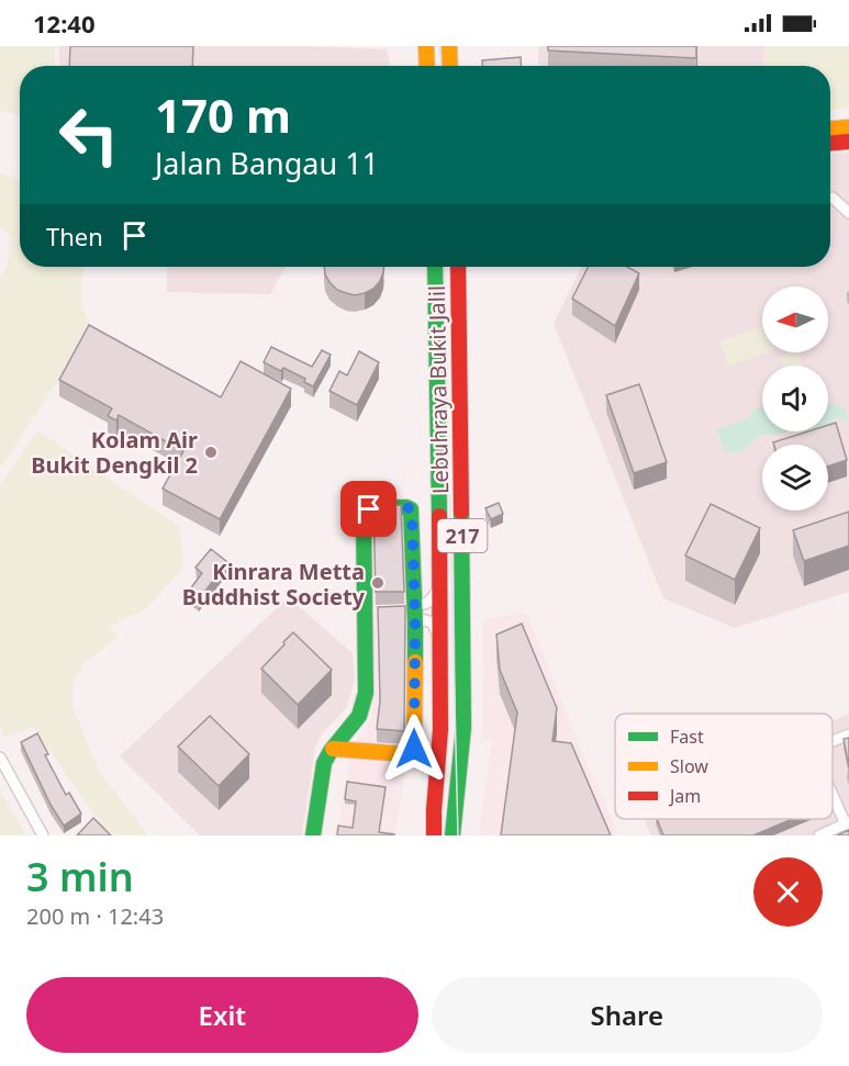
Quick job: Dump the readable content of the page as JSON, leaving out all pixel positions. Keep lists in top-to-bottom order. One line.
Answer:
{"streets":{"main road":["Lebuhraya Bukit Jalil","217"]},"places":["Kolam Air Bukit Dengkil 2","Kinrara Metta Buddhist Society"],"legend":["Fast","Slow","Jam"],"north":"left","page":{"status":"12:40","turn":["170 m","Jalan Bangau 11"],"then":"Then","heading":["3 min","200 m · 12:43"],"buttons":["Exit","Share"]}}
